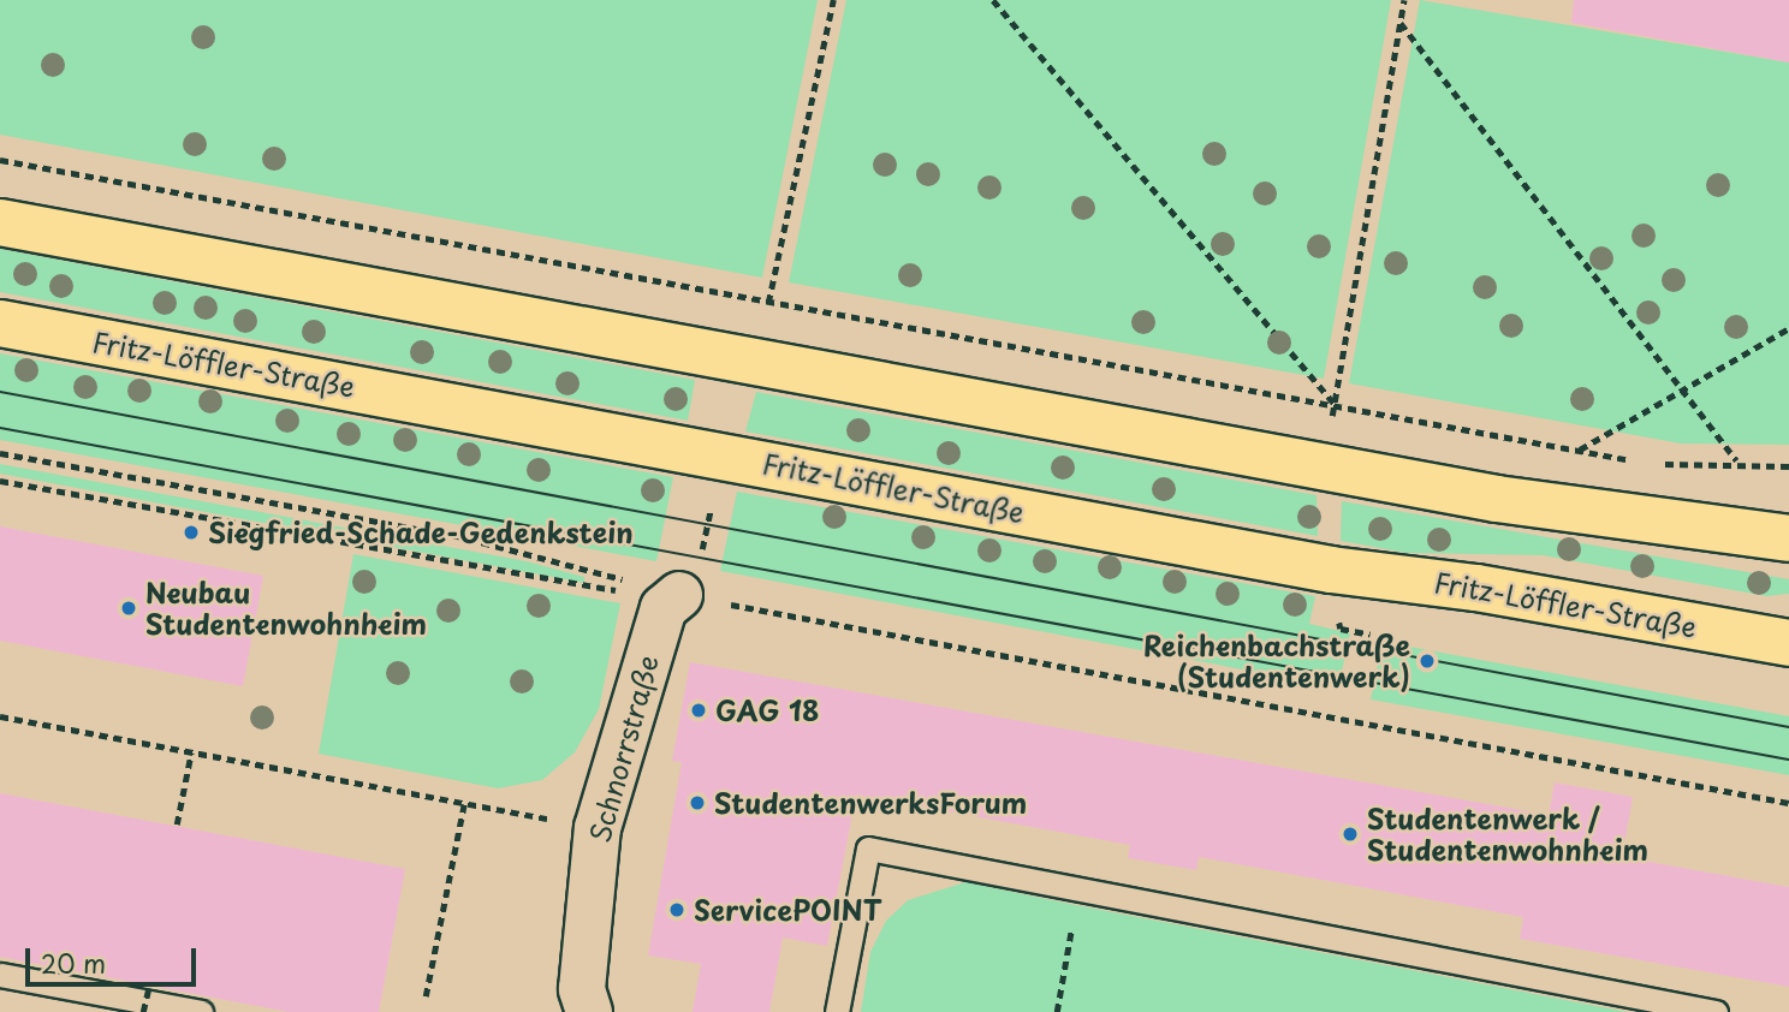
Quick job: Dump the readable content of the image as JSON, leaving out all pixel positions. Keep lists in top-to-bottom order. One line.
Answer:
{"streets":{"main road":["Fritz-Löffler-Straße"],"street":["Schnorrstraße"]},"places":["Siegfried-Schade-Gedenkstein","Neubau Studentenwohnheim","Reichenbachstraße (Studentenwerk)","GAG 18","StudentenwerksForum","Studentenwerk / Studentenwohnheim","ServicePOINT"],"scale_bar":"20 m"}
